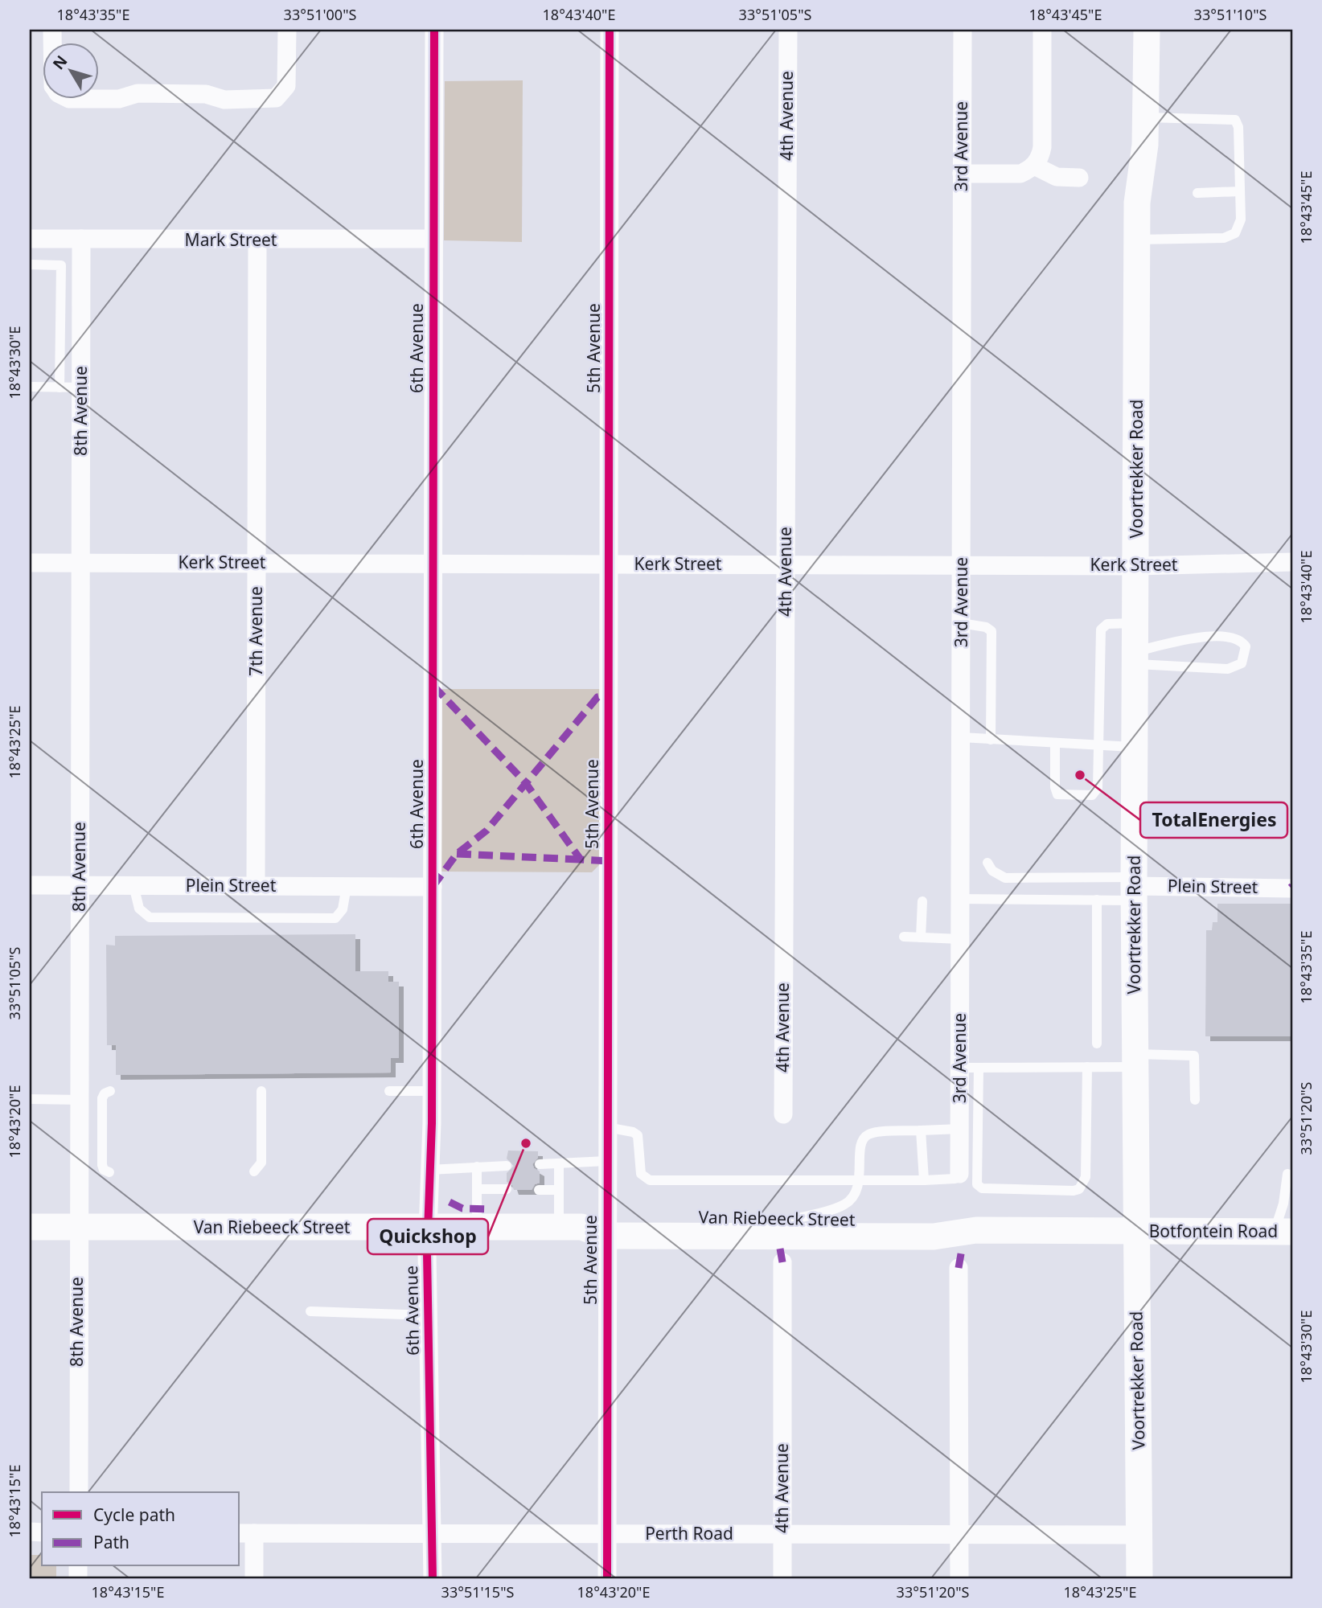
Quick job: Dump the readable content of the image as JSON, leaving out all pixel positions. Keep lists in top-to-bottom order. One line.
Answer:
{"streets":{"main road":["Voortrekker Road","Van Riebeeck Street","Botfontein Road"],"street":["4th Avenue","3rd Avenue","Mark Street","6th Avenue","5th Avenue","8th Avenue","Kerk Street","7th Avenue","Plein Street","Perth Road"]},"crossings":[["4th Avenue","Kerk Street"],["4th Avenue","Perth Road"],["3rd Avenue","Kerk Street"],["Mark Street","6th Avenue"],["Mark Street","8th Avenue"],["Mark Street","7th Avenue"],["6th Avenue","Kerk Street"],["6th Avenue","Plein Street"],["6th Avenue","Van Riebeeck Street"],["6th Avenue","Perth Road"],["5th Avenue","Kerk Street"],["5th Avenue","Van Riebeeck Street"],["5th Avenue","Perth Road"],["8th Avenue","Kerk Street"],["8th Avenue","Plein Street"],["8th Avenue","Van Riebeeck Street"],["Voortrekker Road","Kerk Street"],["Voortrekker Road","Plein Street"],["Voortrekker Road","Van Riebeeck Street"],["Voortrekker Road","Botfontein Road"],["Voortrekker Road","Perth Road"],["Kerk Street","7th Avenue"],["7th Avenue","Plein Street"],["Van Riebeeck Street","Botfontein Road"]],"places":["TotalEnergies","Quickshop"],"legend":["Cycle path","Path"],"north":"top left","coordinates":["18°43'35\"E","33°51'00\"S","18°43'40\"E","33°51'05\"S","18°43'45\"E","33°51'10\"S","18°43'30\"E","18°43'25\"E","33°51'20\"S","18°43'20\"E","18°43'15\"E","33°51'15\"S"]}
